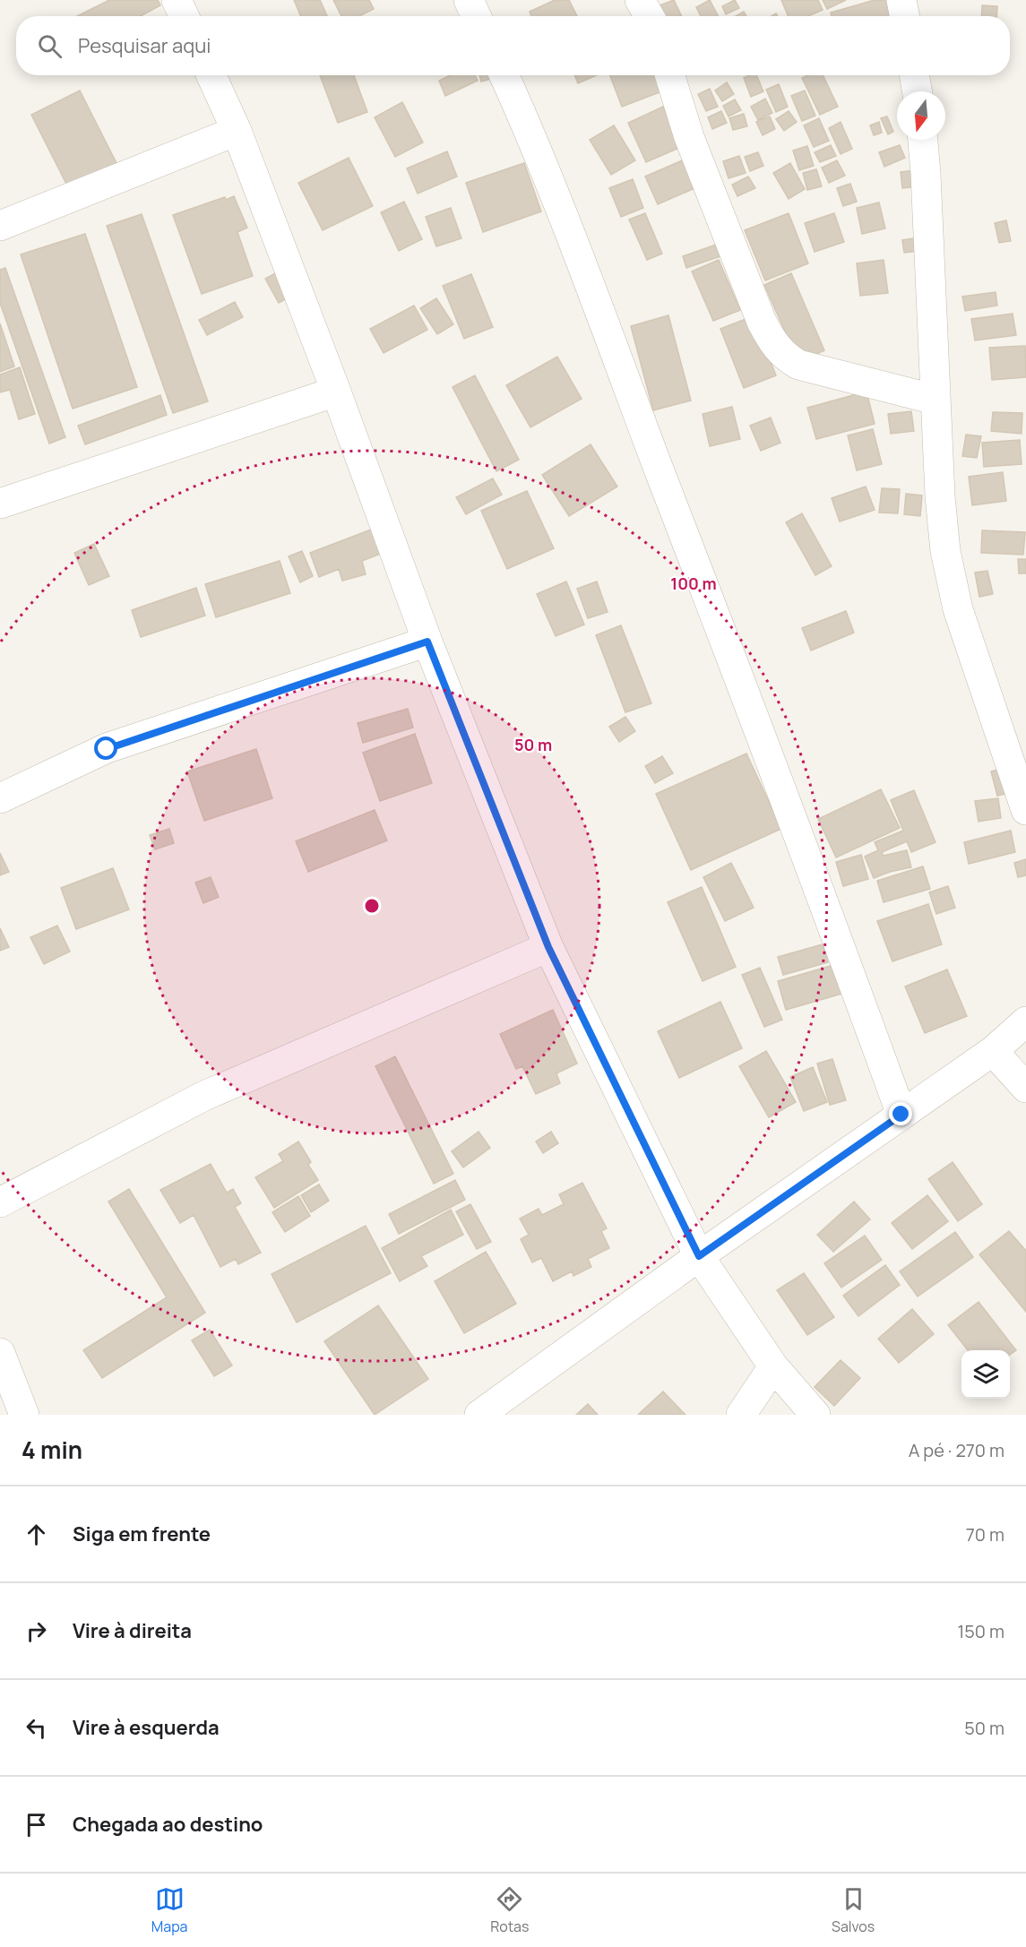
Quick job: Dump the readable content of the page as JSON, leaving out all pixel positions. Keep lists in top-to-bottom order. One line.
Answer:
{"north":"bottom","page":{"search":"Pesquisar aqui","heading":["4 min","A pé · 270 m"],"list":[["Siga em frente","70 m"],["Vire à direita","150 m"],["Vire à esquerda","50 m"],"Chegada ao destino"],"nav":["Mapa","Rotas","Salvos"]},"rings":["100 m","50 m"]}
